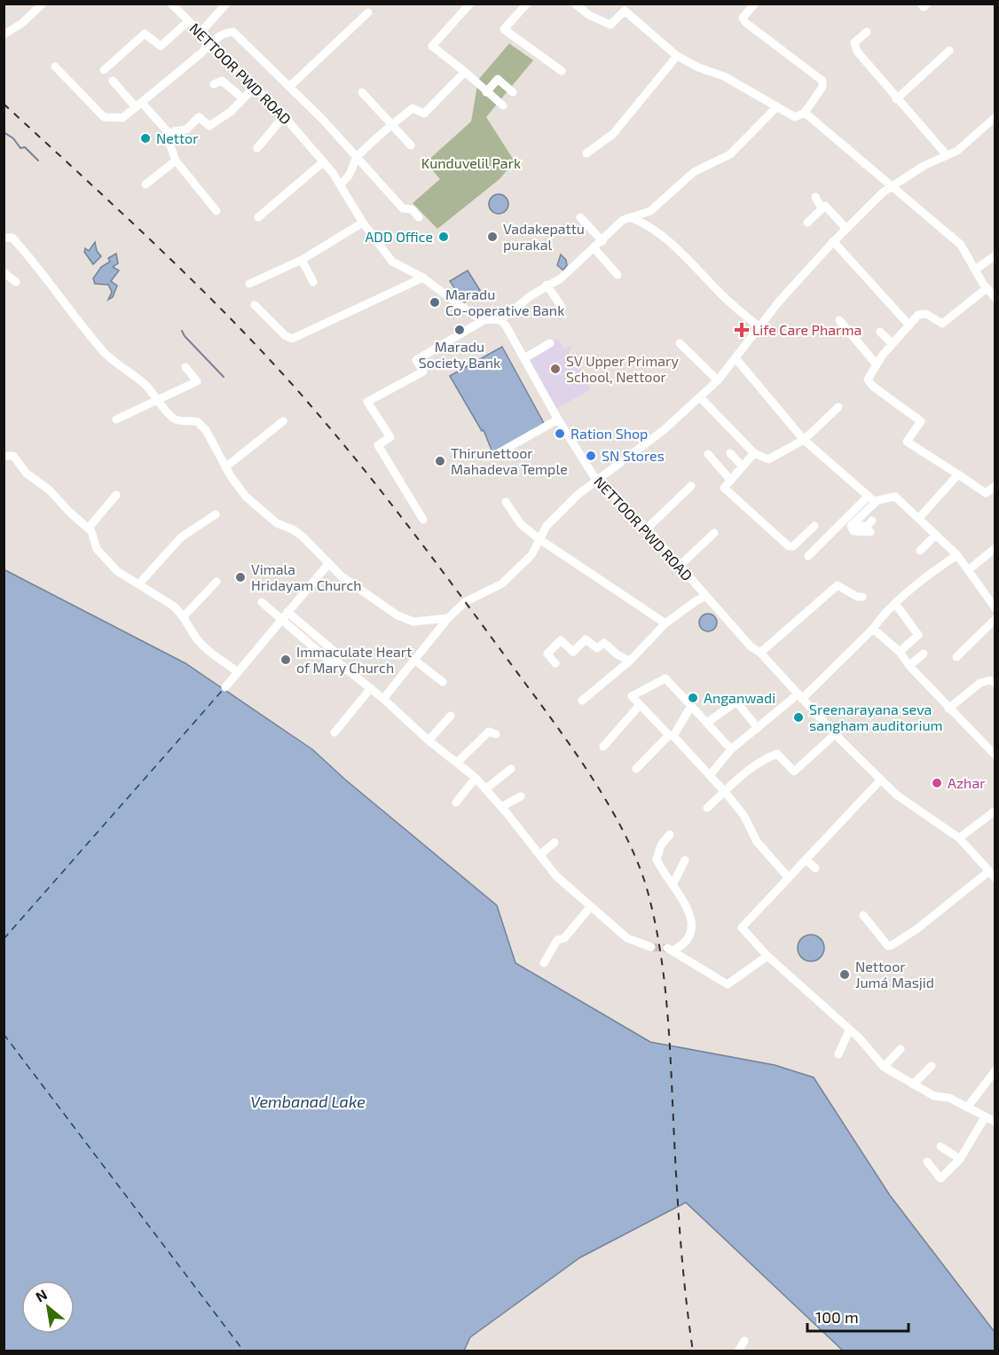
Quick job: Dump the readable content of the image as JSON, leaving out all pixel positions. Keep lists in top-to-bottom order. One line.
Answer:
{"streets":{"street":["NETTOOR PWD ROAD"]},"water":["Vembanad Lake"],"parks":["Kunduvelil Park"],"places":{"other":["Nettor","ADD Office","Vadakepattu purakal","Maradu Co-operative Bank","Maradu Society Bank","SV Upper Primary School, Nettoor","Ration Shop","SN Stores","Thirunettoor Mahadeva Temple","Vimala Hridayam Church","Immaculate Heart of Mary Church","Anganwadi","Sreenarayana seva sangham auditorium","Azhar","Nettoor Jumá Masjid"],"health":["Life Care Pharma"]},"scale_bar":"100 m","north":"top left"}
